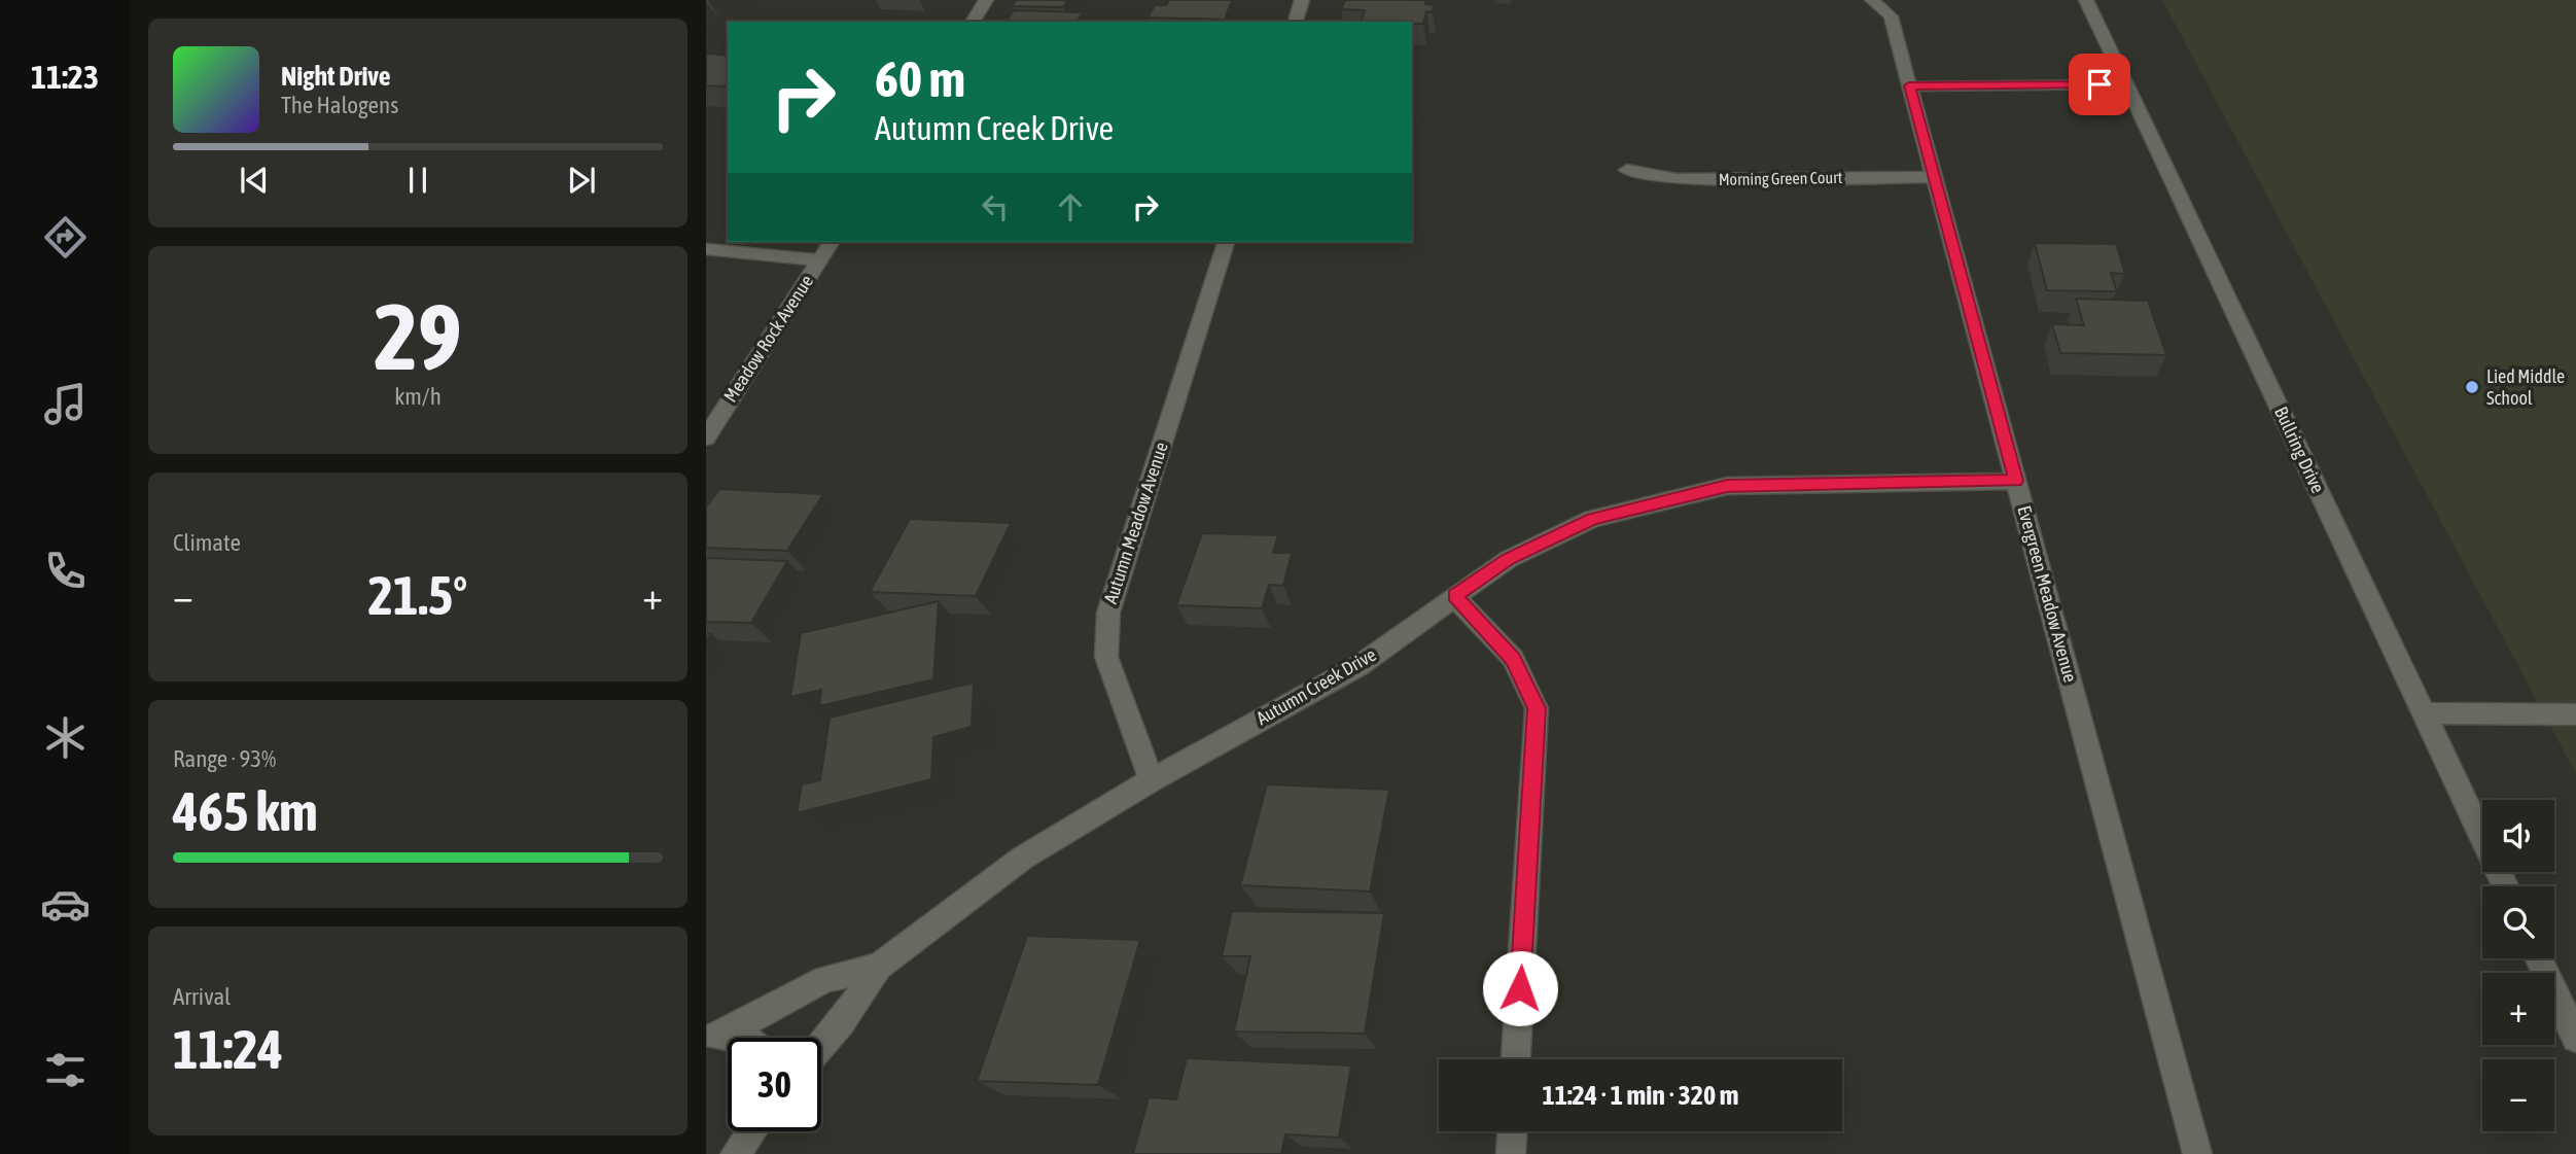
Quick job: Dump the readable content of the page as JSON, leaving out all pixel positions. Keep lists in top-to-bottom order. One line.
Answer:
{"streets":{"street":["Morning Green Court","Meadow Rock Avenue","Bullring Drive","Autumn Meadow Avenue","Evergreen Meadow Avenue","Autumn Creek Drive"]},"crossings":[["Morning Green Court","Evergreen Meadow Avenue"],["Autumn Meadow Avenue","Autumn Creek Drive"],["Evergreen Meadow Avenue","Autumn Creek Drive"]],"places":["Lied Middle School"],"page":{"tabs":"11:23","turn":["60 m","Autumn Creek Drive"],"song":["Night Drive","The Halogens"],"tile":[["29","km/h"],"Climate",["Range · 93%","465 km"],["Arrival","11:24"]],"heat":["−","21.5°","+"],"map_buttons":["+","−"],"limit":"30","trip":"11:24 · 1 min · 320 m"}}
